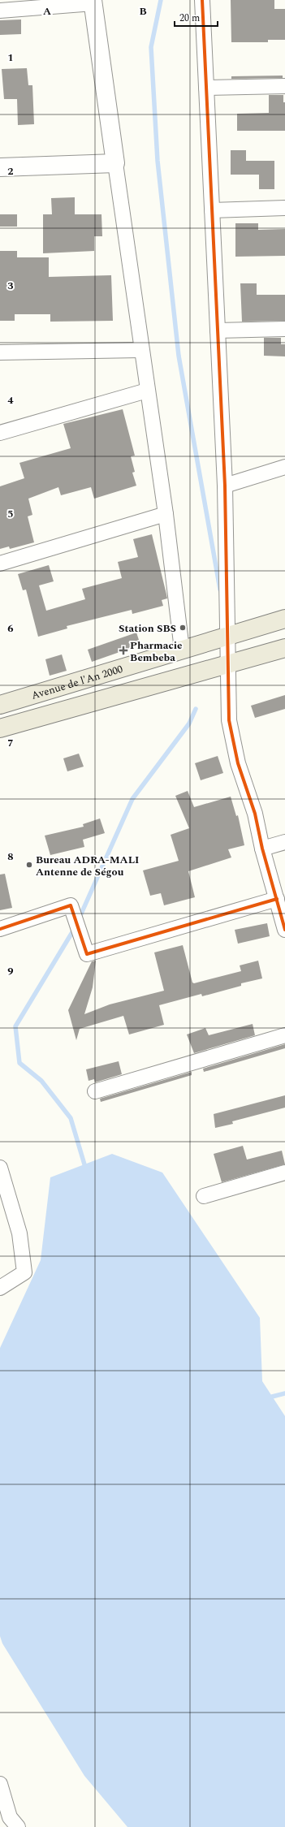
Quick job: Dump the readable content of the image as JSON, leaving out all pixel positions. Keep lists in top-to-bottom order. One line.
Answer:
{"streets":{"main road":["Avenue de l'An 2000"]},"places":{"other":["Station SBS","Bureau ADRA-MALI Antenne de Ségou"],"health":["Pharmacie Bembeba"]},"scale_bar":"20 m","grid":{"columns":["A","B"],"rows":["1","2","3","4","5","6","7","8","9"]}}
